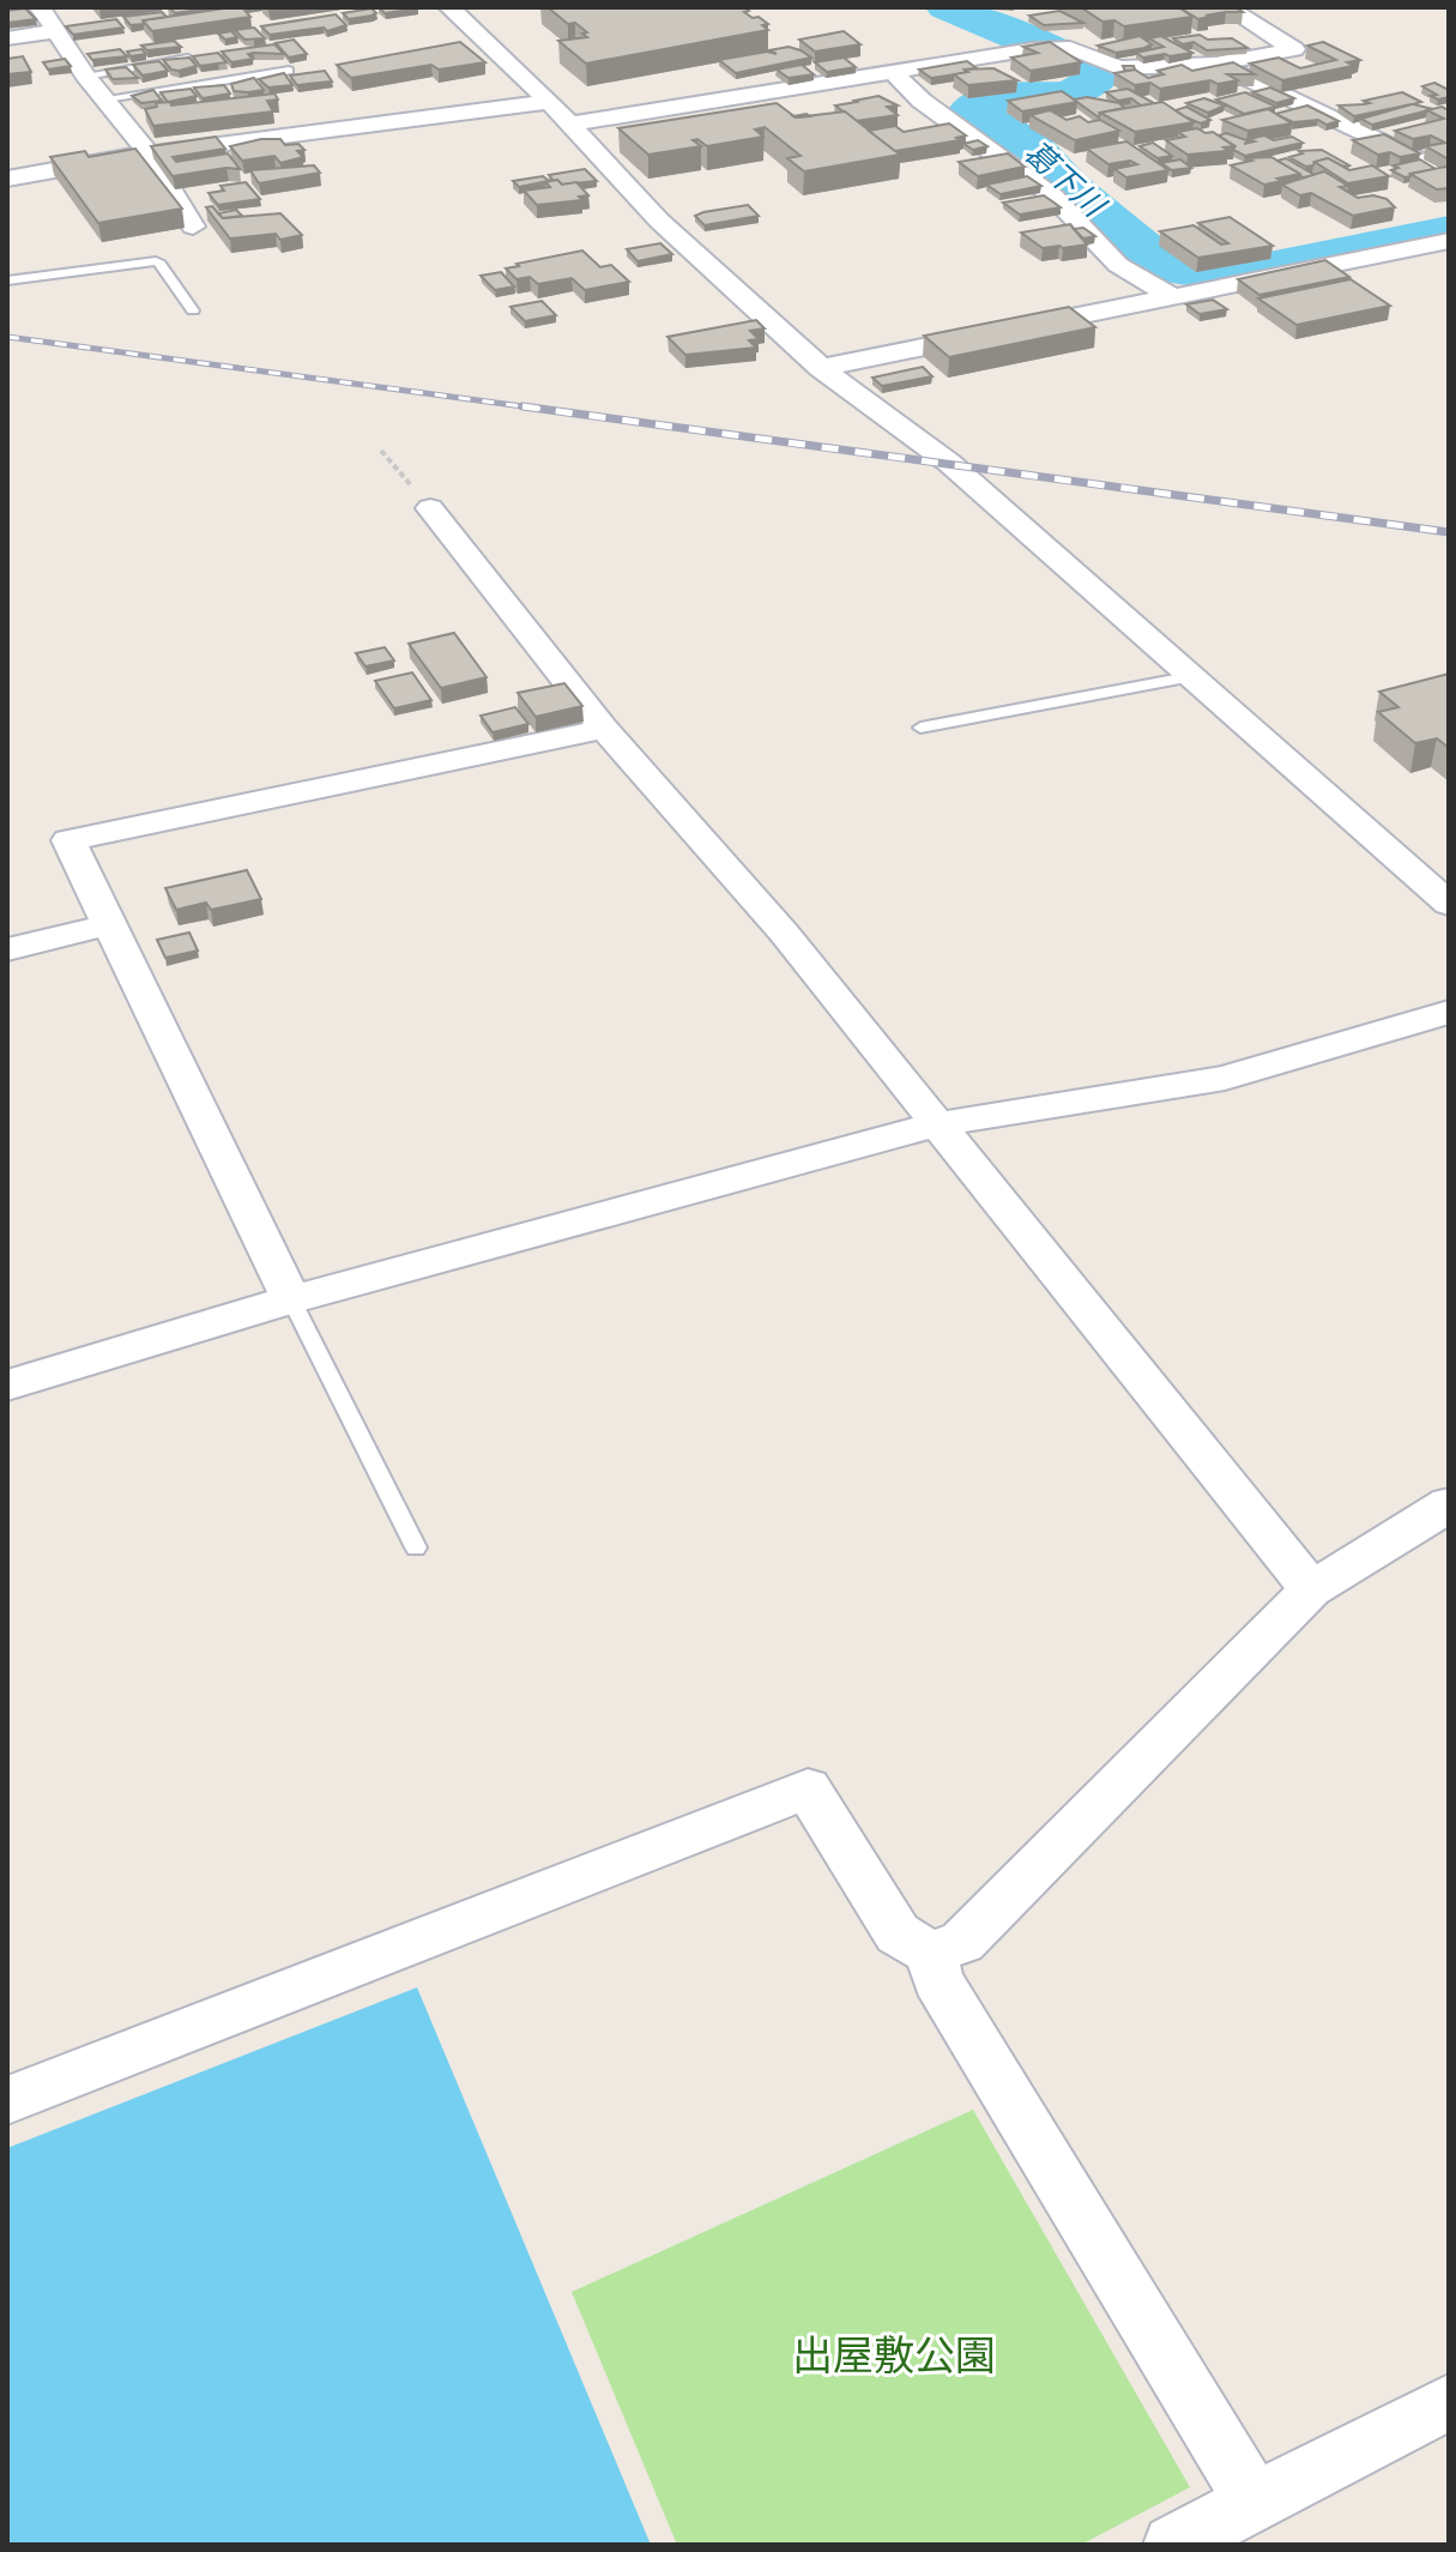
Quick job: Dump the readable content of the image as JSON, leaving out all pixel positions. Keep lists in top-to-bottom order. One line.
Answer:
{"water":["葛下川"],"parks":["出屋敷公園"]}
